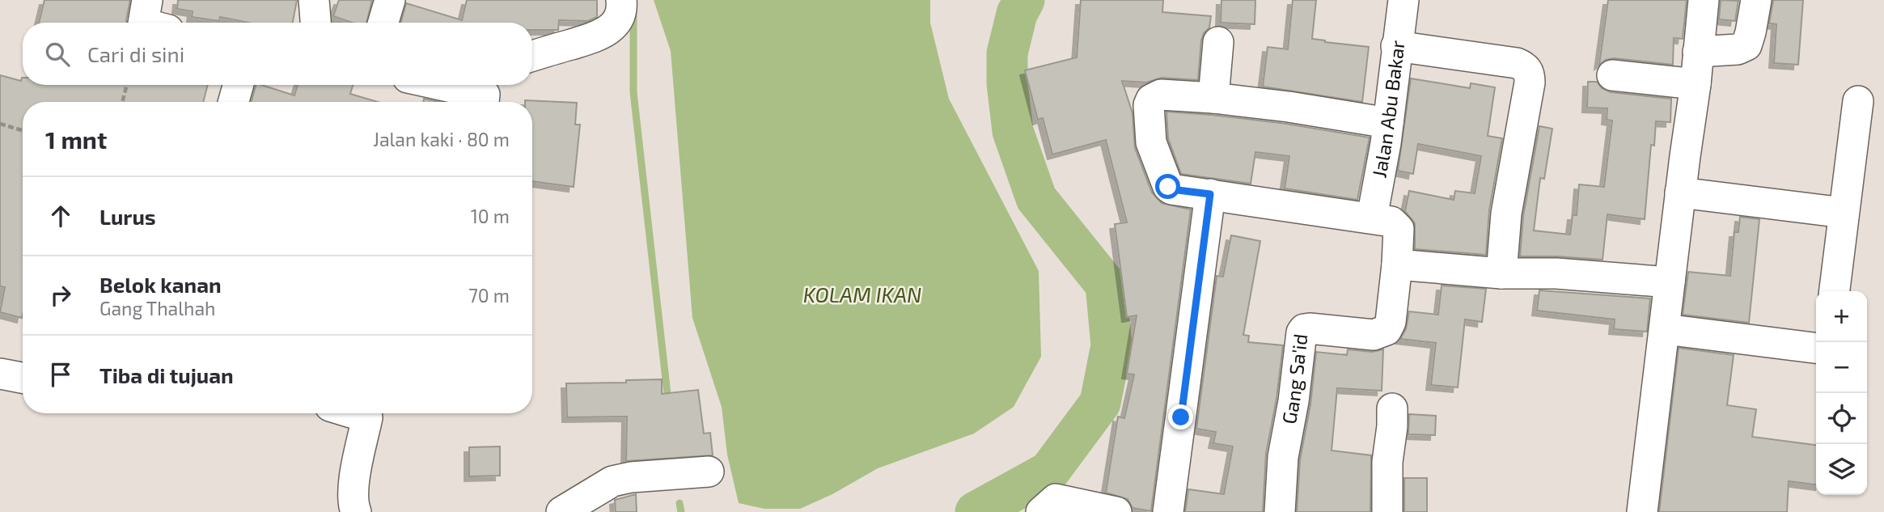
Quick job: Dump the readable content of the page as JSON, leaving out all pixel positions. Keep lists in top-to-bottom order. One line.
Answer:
{"streets":{"street":["Jalan Abu Bakar","Gang Sa'id"]},"water":["KOLAM IKAN"],"page":{"search":"Cari di sini","heading":["1 mnt","Jalan kaki · 80 m"],"list":[["Lurus","10 m"],["Belok kanan","Gang Thalhah","70 m"],"Tiba di tujuan"],"map_buttons":["+","−"]}}
